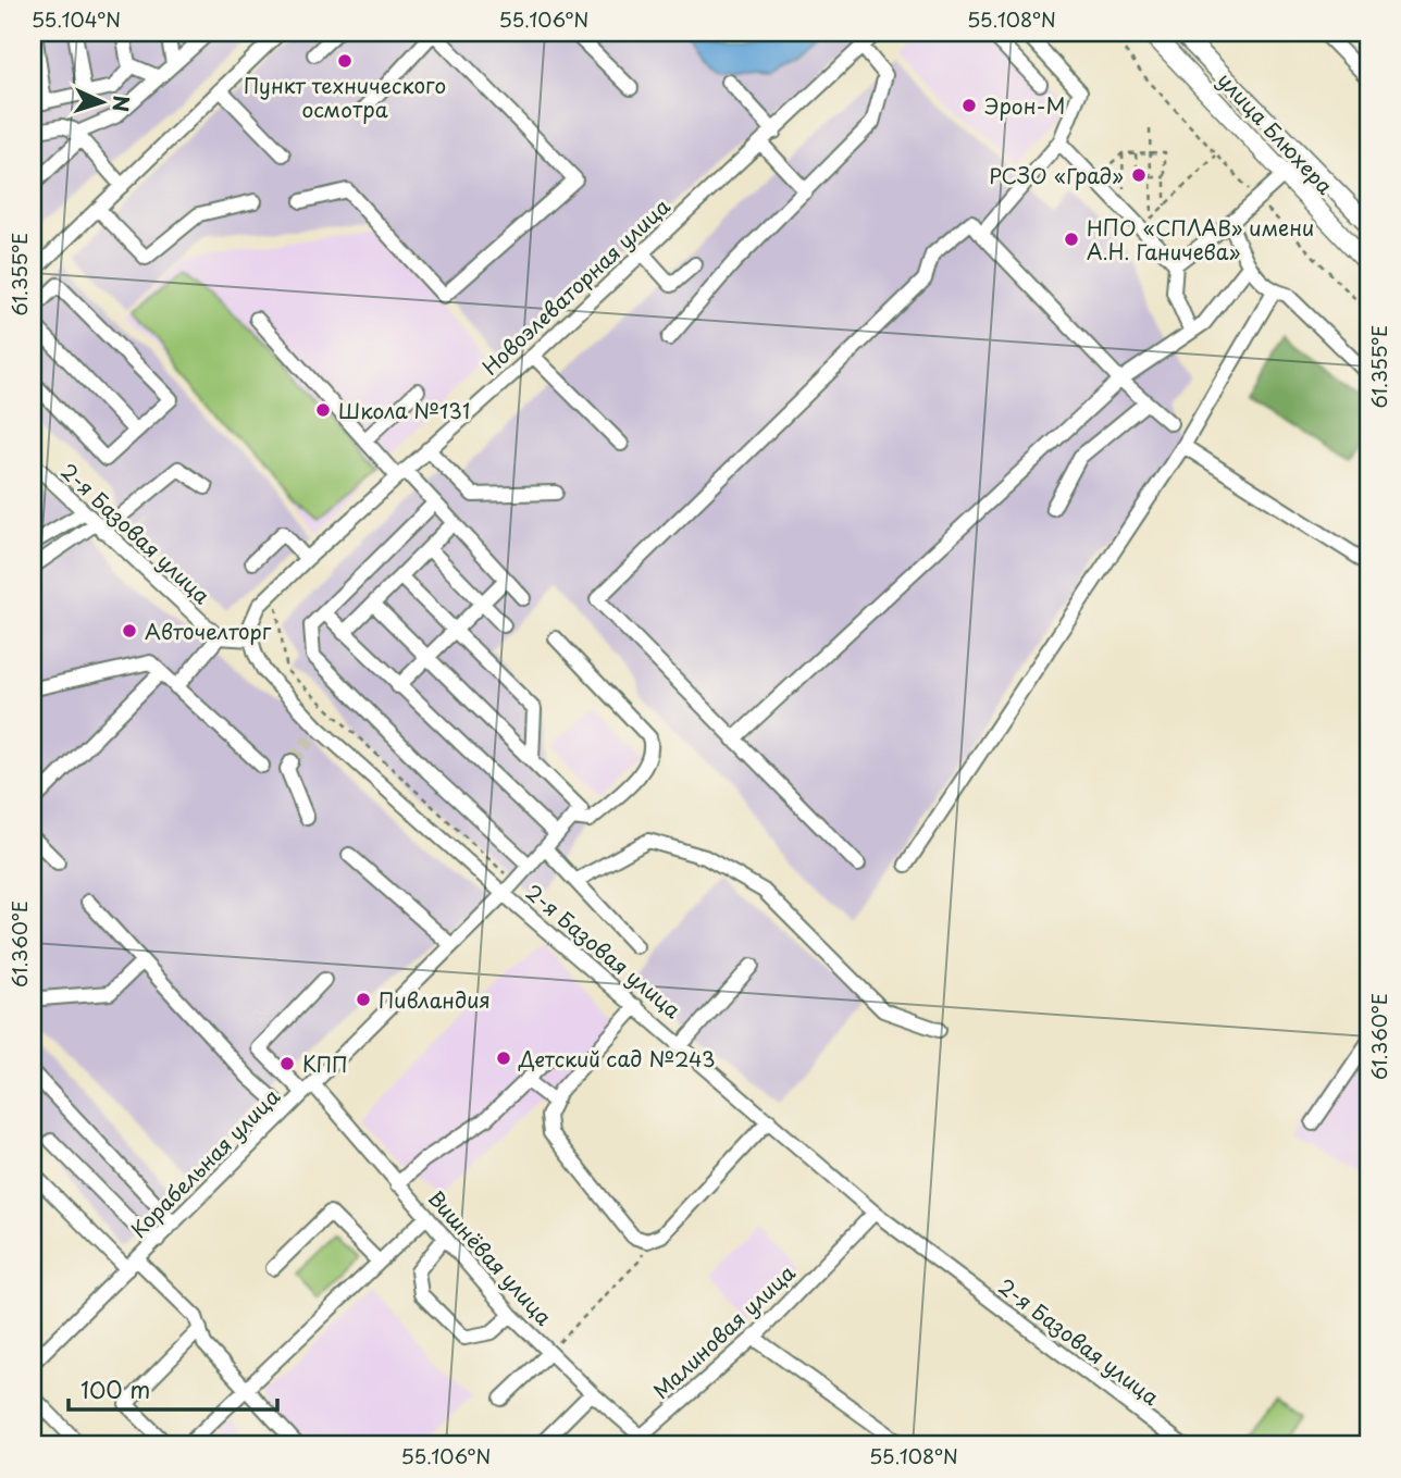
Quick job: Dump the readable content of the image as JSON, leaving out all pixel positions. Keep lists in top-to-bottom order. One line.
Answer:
{"streets":{"main road":["улица Блюхера"],"street":["Новоэлеваторная улица","2-я Базовая улица","Корабельная улица","Вишнёвая улица","Малиновая улица"]},"crossings":[["Новоэлеваторная улица","2-я Базовая улица"],["2-я Базовая улица","Корабельная улица"],["2-я Базовая улица","Малиновая улица"],["Корабельная улица","Вишнёвая улица"],["Вишнёвая улица","Малиновая улица"]],"places":["Пункт технического осмотра","Эрон-М","РСЗО «Град»","НПО «СПЛАВ» имени А.Н. Ганичева»","Школа №131","Авточелторг","Пивландия","Детский сад №243","КПП"],"scale_bar":"100 m","north":"right","coordinates":["55.104°N","55.106°N","55.108°N","61.355°E","61.360°E"]}
